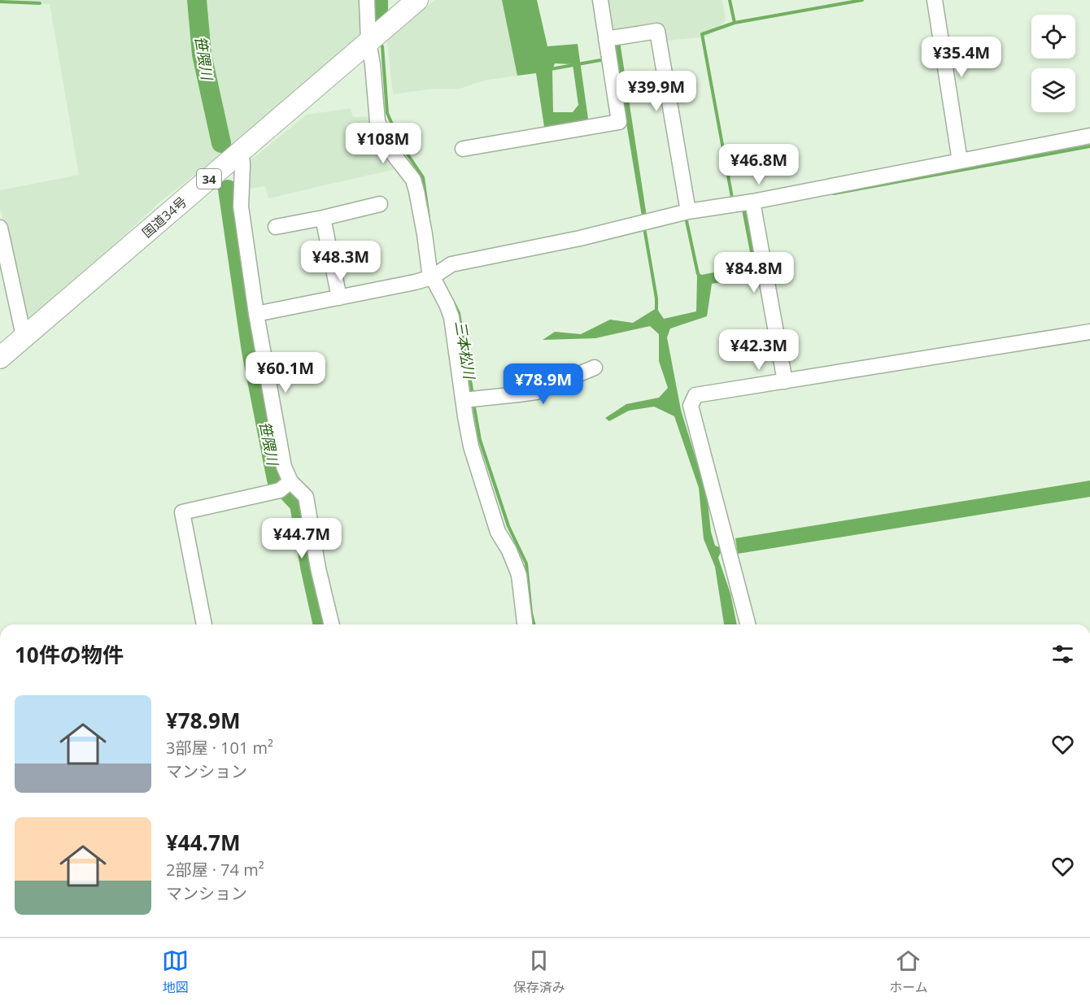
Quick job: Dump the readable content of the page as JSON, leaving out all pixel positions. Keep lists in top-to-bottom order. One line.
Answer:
{"streets":{"highway":["34","国道34号"]},"water":["笹隈川","三本松川"],"page":{"price":["¥35.4M","¥39.9M","¥108M","¥46.8M","¥48.3M","¥84.8M","¥42.3M","¥60.1M","¥78.9M","¥44.7M"],"heading":"10件の物件","list":[{"name":"¥78.9M","note":"3部屋 · 101 m² · マンション"},{"name":"¥44.7M","note":"2部屋 · 74 m² · マンション"}],"tabs":["地図","保存済み","ホーム"]}}
